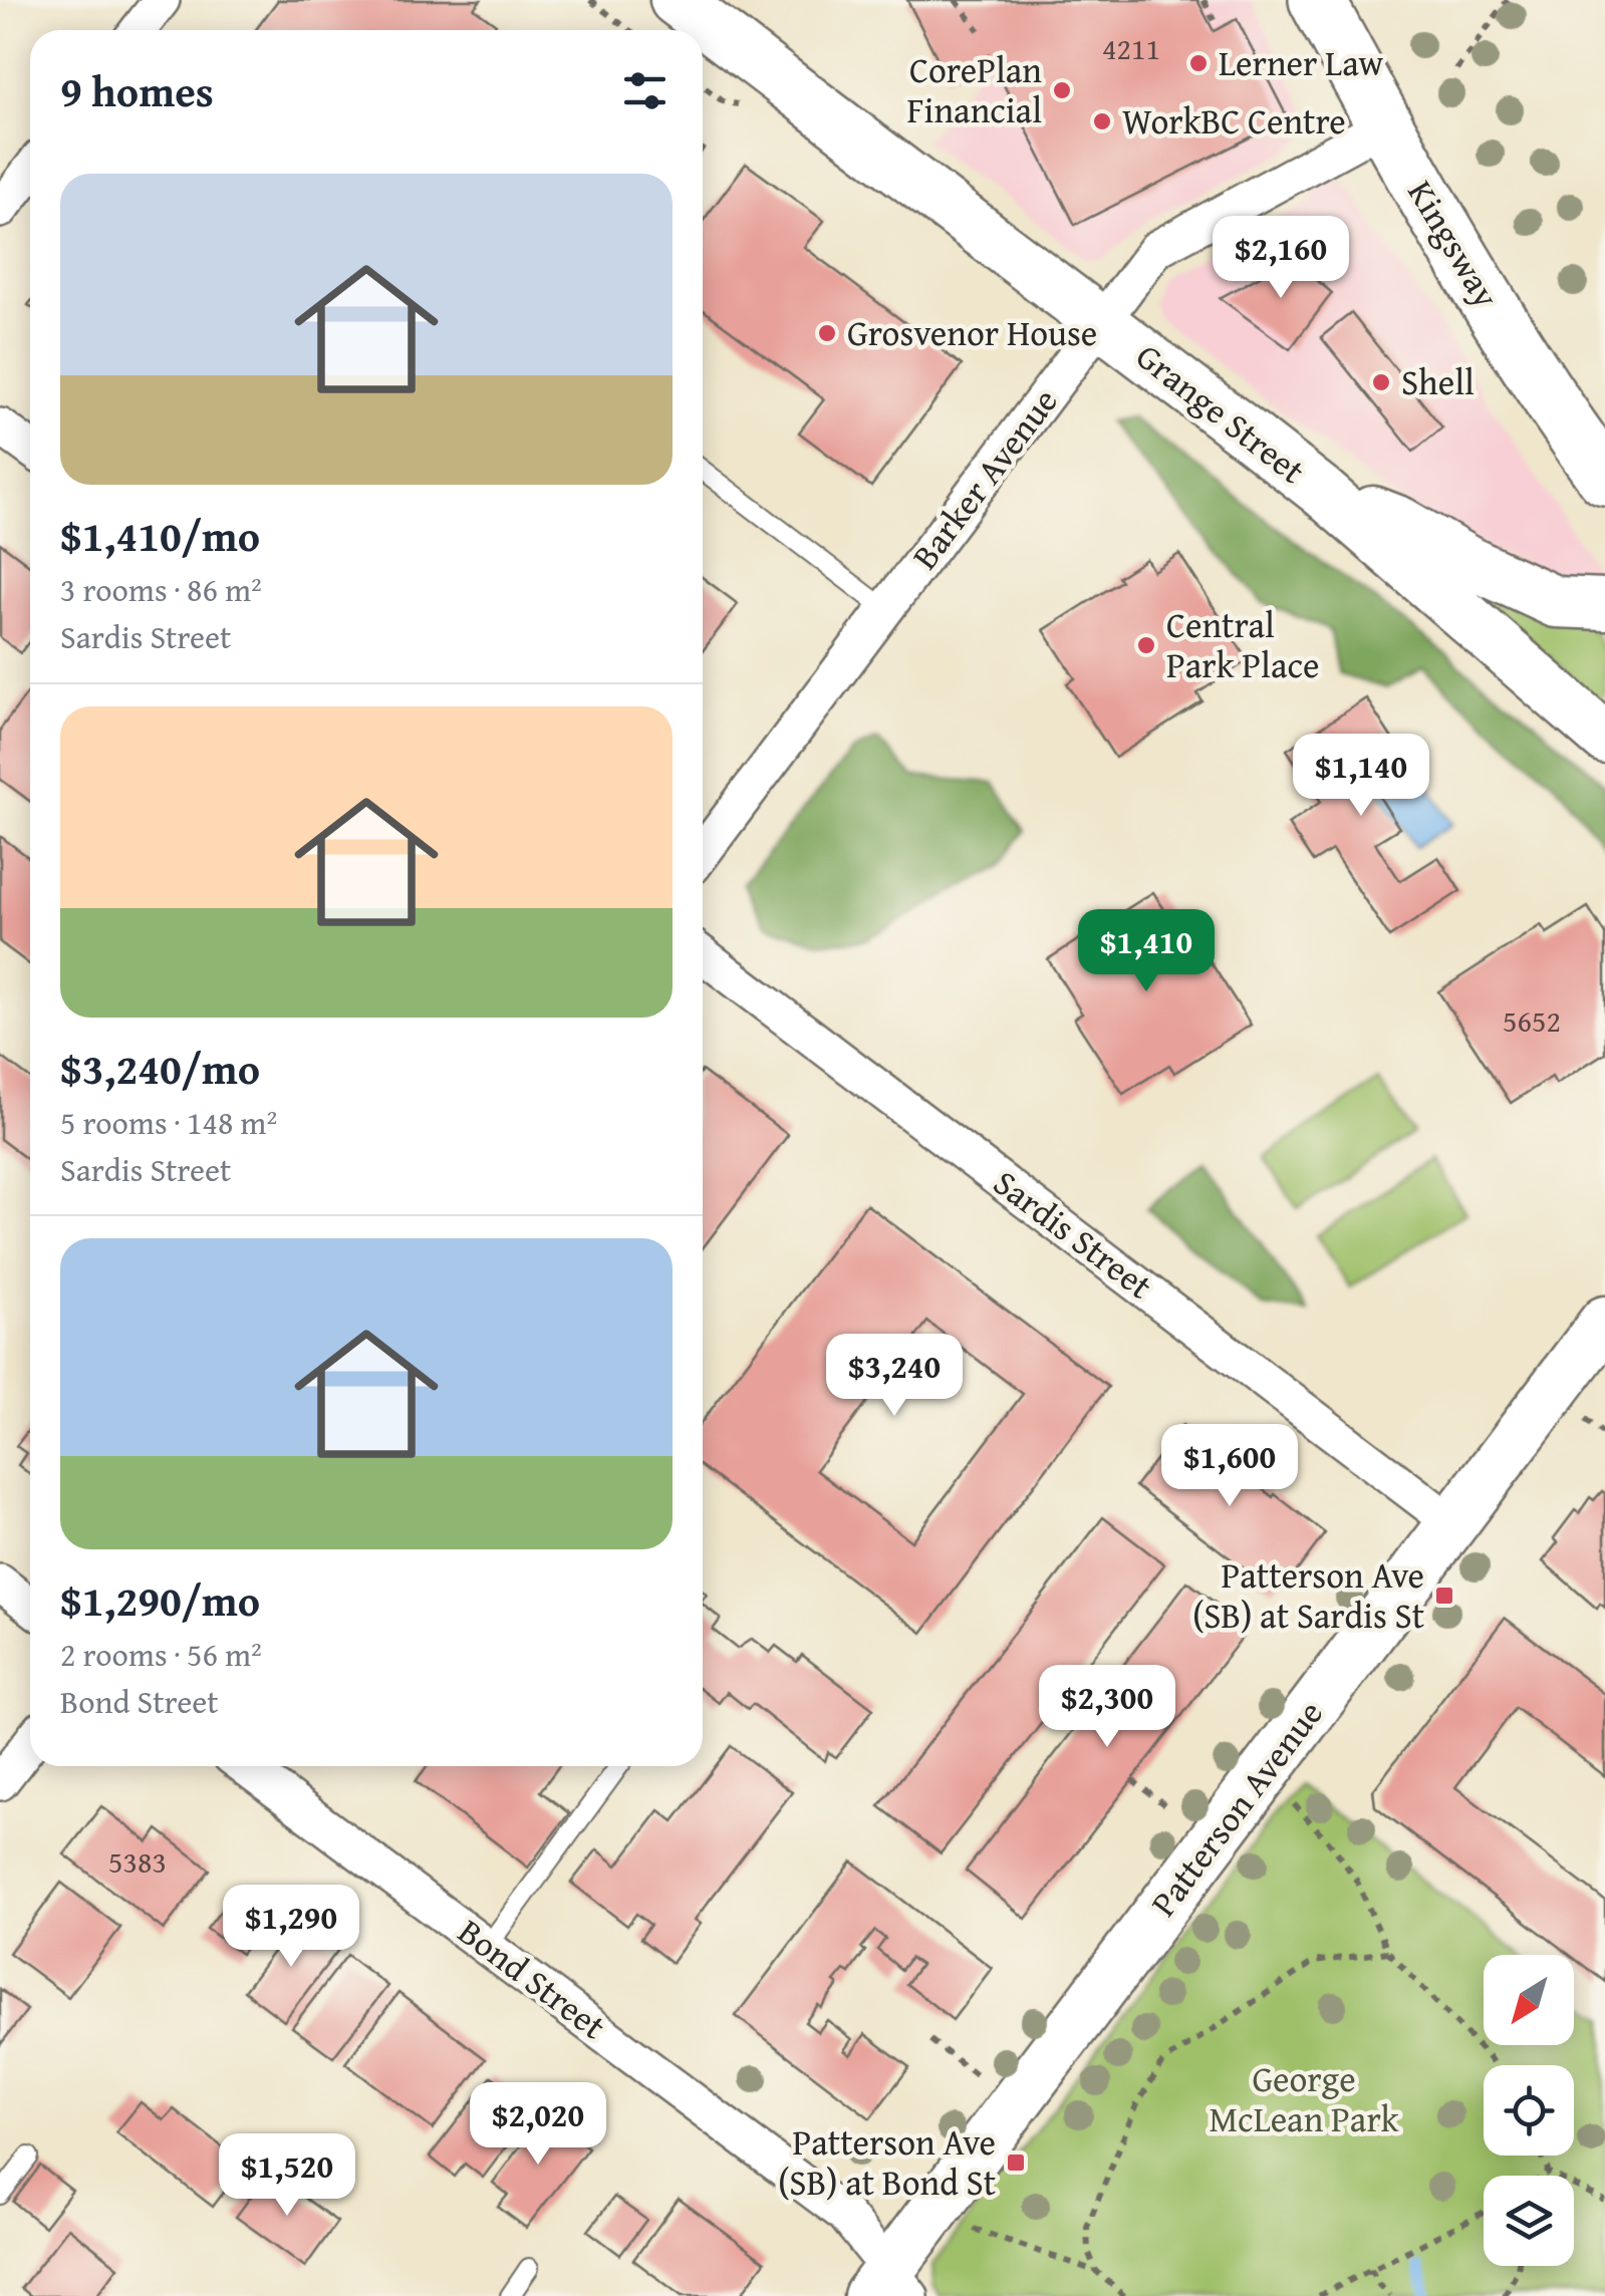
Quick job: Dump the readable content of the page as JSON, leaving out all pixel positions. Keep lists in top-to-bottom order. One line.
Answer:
{"streets":{"main road":["Kingsway"],"street":["Grange Street","Barker Avenue","Sardis Street","Patterson Avenue","Bond Street"]},"crossings":[["Kingsway","Barker Avenue"],["Grange Street","Barker Avenue"],["Sardis Street","Patterson Avenue"],["Patterson Avenue","Bond Street"]],"parks":["George McLean Park"],"places":{"other":["Lerner Law","CorePlan Financial","WorkBC Centre","Grosvenor House","Shell","Central Park Place"],"transit":["Patterson Ave (SB) at Sardis St","Patterson Ave (SB) at Bond St"]},"house_numbers":["4211","5652","5383"],"north":"bottom left","page":{"heading":"9 homes","list":[{"name":"$1,410/mo","note":"3 rooms · 86 m² · Sardis Street"},{"name":"$3,240/mo","note":"5 rooms · 148 m² · Sardis Street"},{"name":"$1,290/mo","note":"2 rooms · 56 m² · Bond Street"}],"price":["$2,160","$1,140","$1,410","$3,240","$1,600","$2,300","$1,290","$2,020","$1,520"]}}
